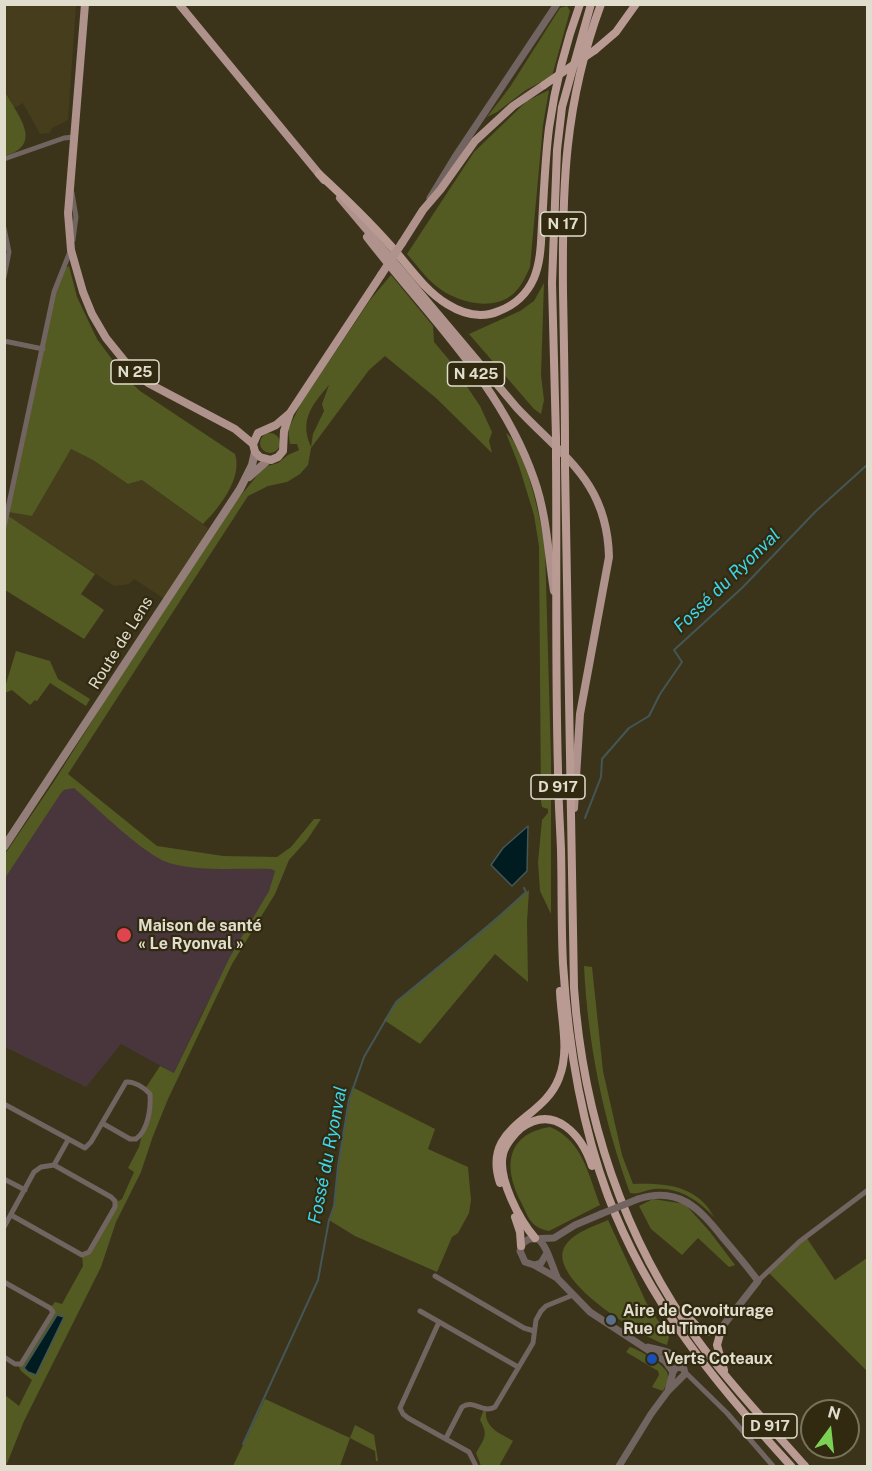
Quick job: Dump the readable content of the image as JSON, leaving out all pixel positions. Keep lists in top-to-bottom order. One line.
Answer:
{"streets":{"highway":["N 17","D 917"],"main road":["N 25","N 425","Route de Lens"]},"crossings":[["N 17","D 917"],["N 25","Route de Lens"],["N 425","D 917"]],"water":["Fossé du Ryonval"],"places":["Maison de santé « Le Ryonval »","Aire de Covoiturage Rue du Timon","Verts Coteaux"],"north":"top"}
